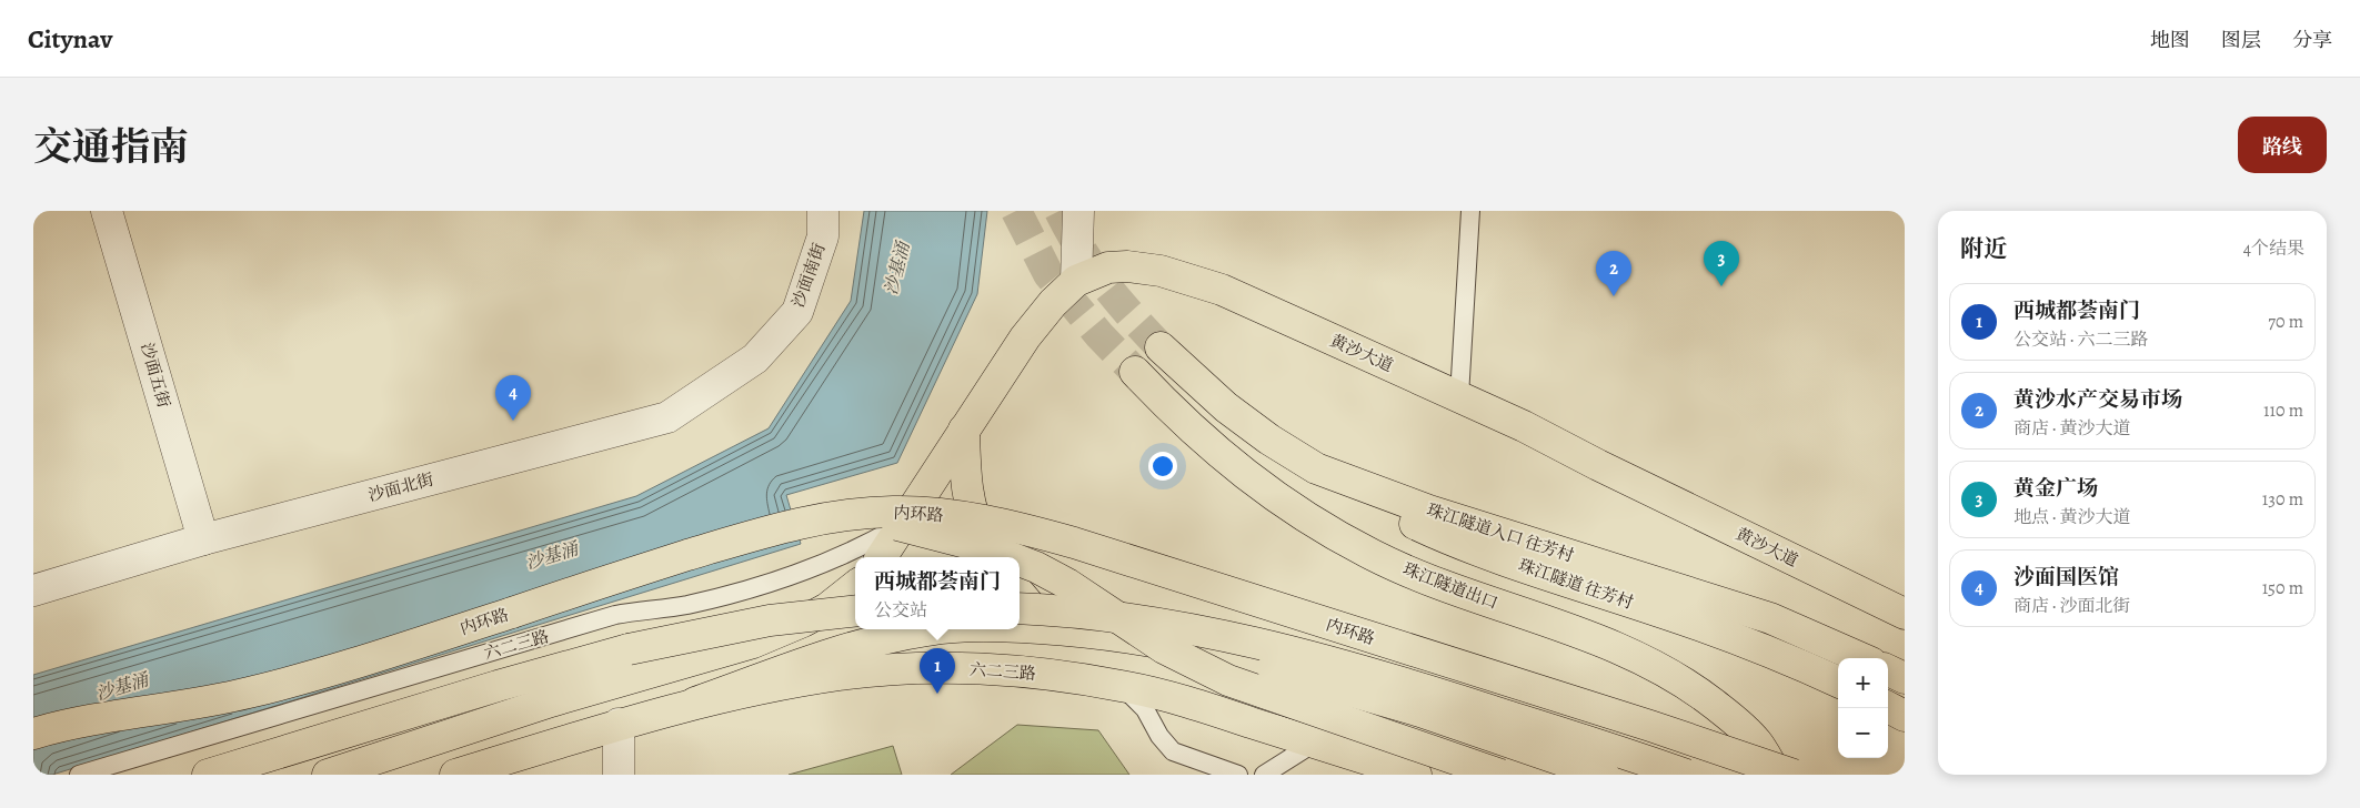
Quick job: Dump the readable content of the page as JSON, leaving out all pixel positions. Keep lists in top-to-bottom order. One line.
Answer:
{"streets":{"main road":["黄沙大道","内环路","珠江隧道入口 往芳村","珠江隧道 往芳村","珠江隧道出口","六二三路"],"street":["沙面南街","沙面五街","沙面北街"]},"crossings":[["沙面南街","沙面北街"],["黄沙大道","六二三路"],["沙面五街","沙面北街"],["珠江隧道入口 往芳村","珠江隧道 往芳村"]],"water":["沙基涌"],"page":{"header":"Citynav","nav":["地图","图层","分享"],"title":"交通指南","buttons":"路线","heading":["附近","4个结果"],"pins":["3","2","4","1"],"list":[{"mark":"1","name":"西城都荟南门","note":"公交站 · 六二三路","value":"70 m"},{"mark":"2","name":"黄沙水产交易市场","note":"商店 · 黄沙大道","value":"110 m"},{"mark":"3","name":"黄金广场","note":"地点 · 黄沙大道","value":"130 m"},{"mark":"4","name":"沙面国医馆","note":"商店 · 沙面北街","value":"150 m"}],"popup":["西城都荟南门","公交站"],"map_buttons":["+","−"]}}
